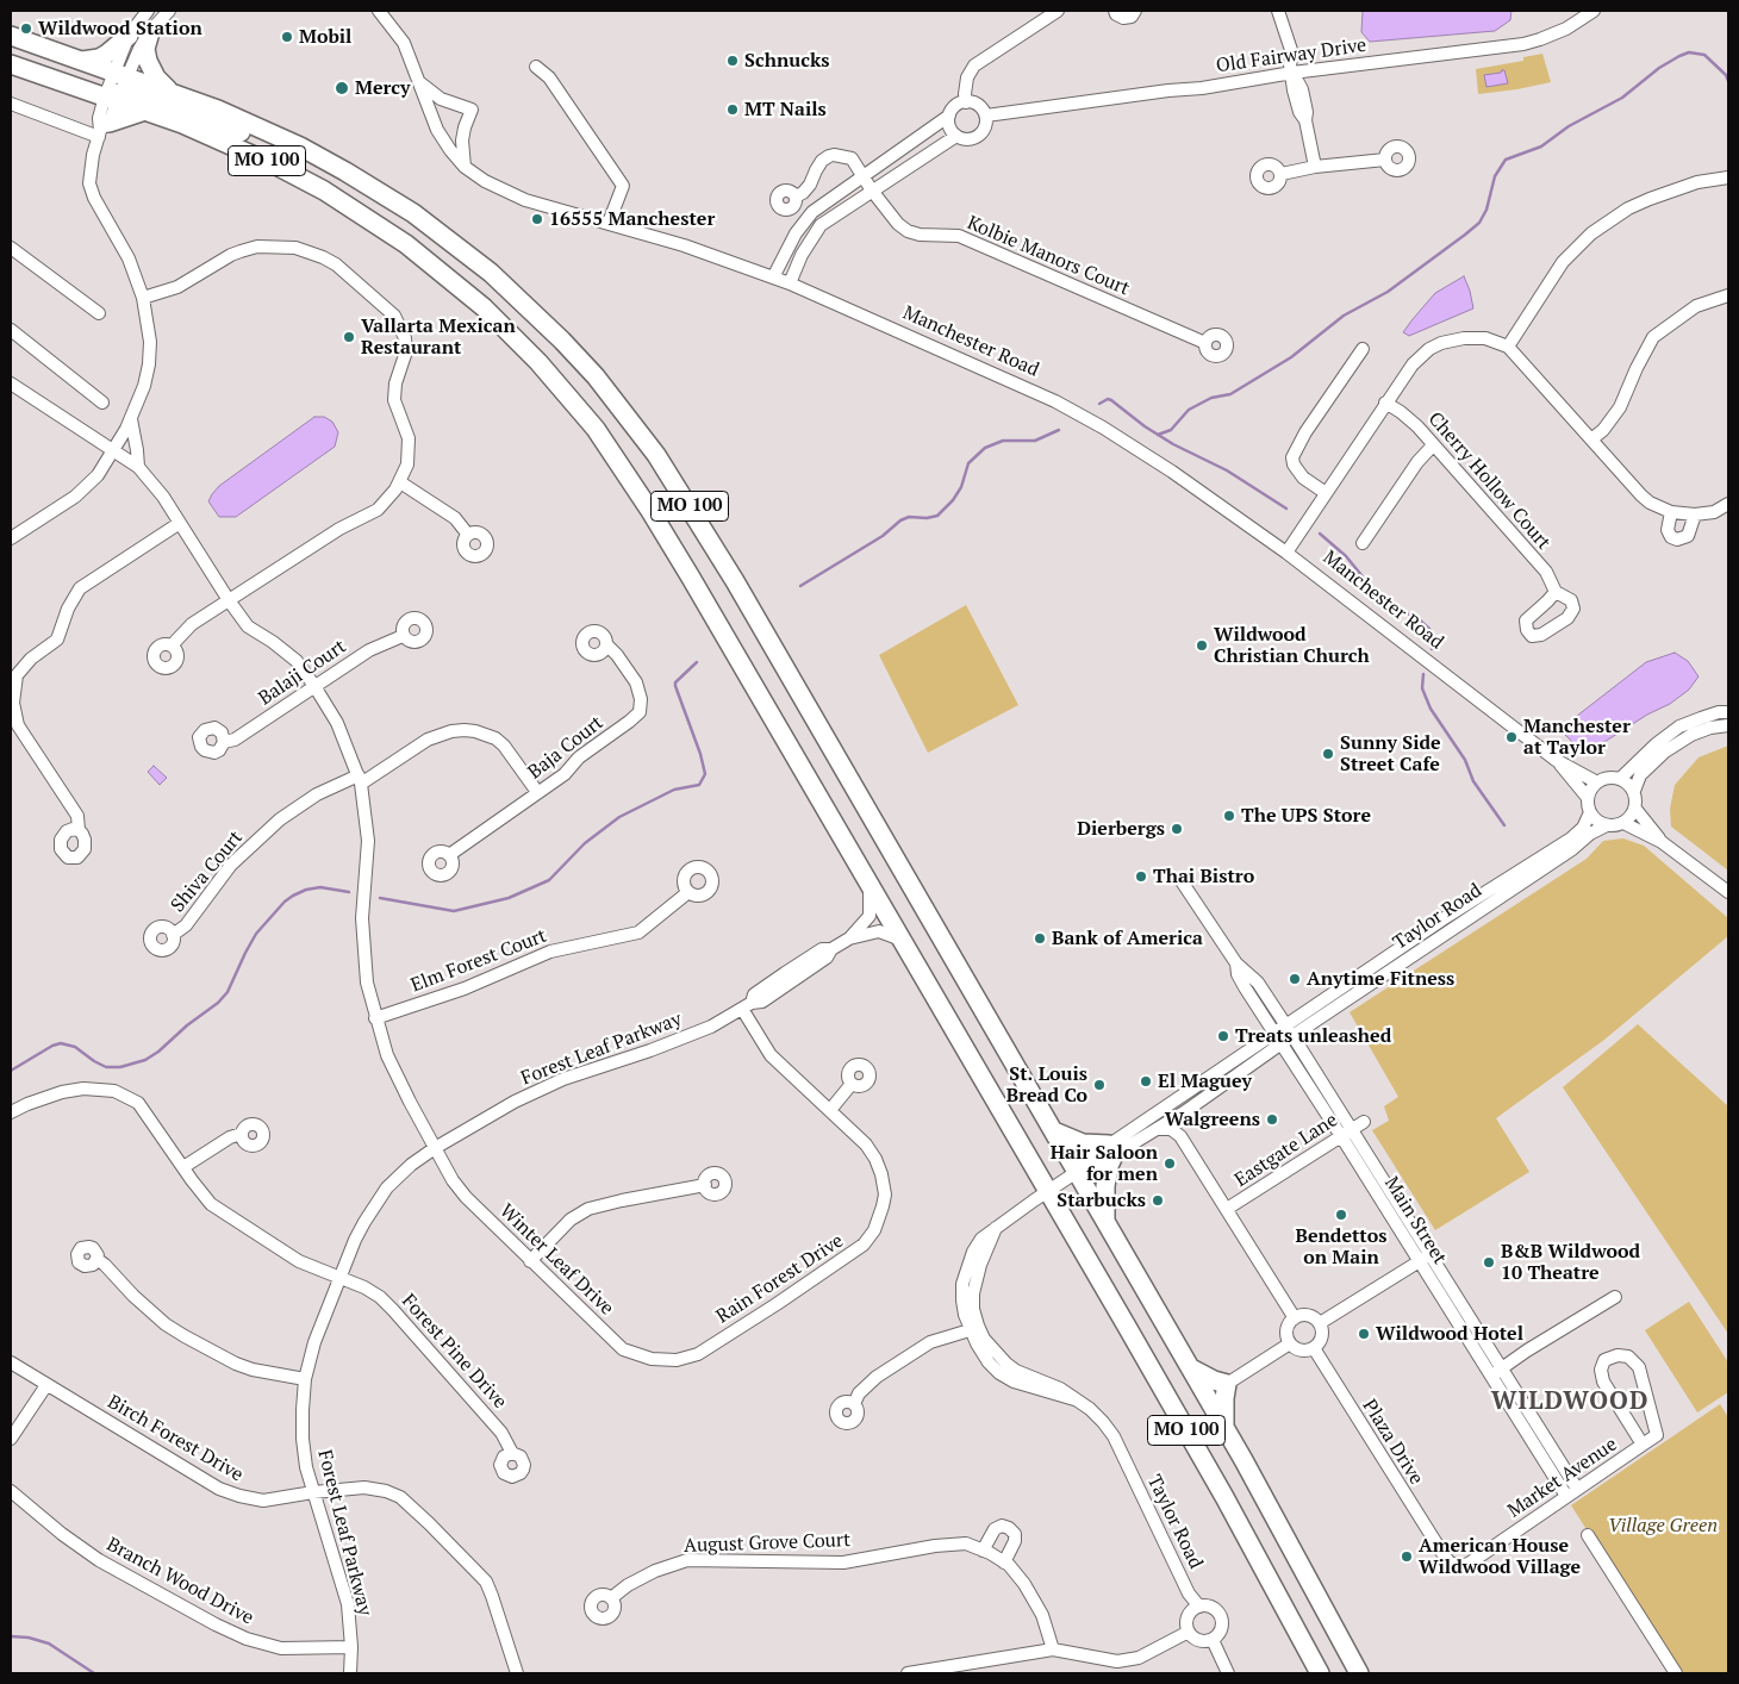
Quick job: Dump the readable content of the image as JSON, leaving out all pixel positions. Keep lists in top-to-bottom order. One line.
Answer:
{"streets":{"highway":["MO 100"],"street":["Old Fairway Drive","Kolbie Manors Court","Manchester Road","Cherry Hollow Court","Balaji Court","Baja Court","Shiva Court","Taylor Road","Elm Forest Court","Forest Leaf Parkway","Eastgate Lane","Main Street","Winter Leaf Drive","Rain Forest Drive","Forest Pine Drive","Birch Forest Drive","Plaza Drive","Market Avenue","August Grove Court","Branch Wood Drive"]},"crossings":[["MO 100","Taylor Road"],["MO 100","Forest Leaf Parkway"],["Manchester Road","Taylor Road"],["Balaji Court","Winter Leaf Drive"],["Baja Court","Shiva Court"],["Shiva Court","Winter Leaf Drive"],["Taylor Road","Main Street"],["Elm Forest Court","Winter Leaf Drive"],["Forest Leaf Parkway","Winter Leaf Drive"],["Forest Leaf Parkway","Rain Forest Drive"],["Forest Leaf Parkway","Forest Pine Drive"],["Forest Leaf Parkway","Birch Forest Drive"],["Forest Leaf Parkway","Branch Wood Drive"],["Eastgate Lane","Main Street"],["Main Street","Market Avenue"],["Winter Leaf Drive","Rain Forest Drive"],["Plaza Drive","Market Avenue"]],"districts":["WILDWOOD"],"parks":["Village Green"],"places":["Wildwood Station","Mobil","Schnucks","Mercy","MT Nails","16555 Manchester","Vallarta Mexican Restaurant","Wildwood Christian Church","Manchester at Taylor","Sunny Side Street Cafe","The UPS Store","Dierbergs","Thai Bistro","Bank of America","Anytime Fitness","Treats unleashed","El Maguey","St. Louis Bread Co","Walgreens","Hair Saloon for men","Starbucks","Bendettos on Main","B&B Wildwood 10 Theatre","Wildwood Hotel","American House Wildwood Village"]}
